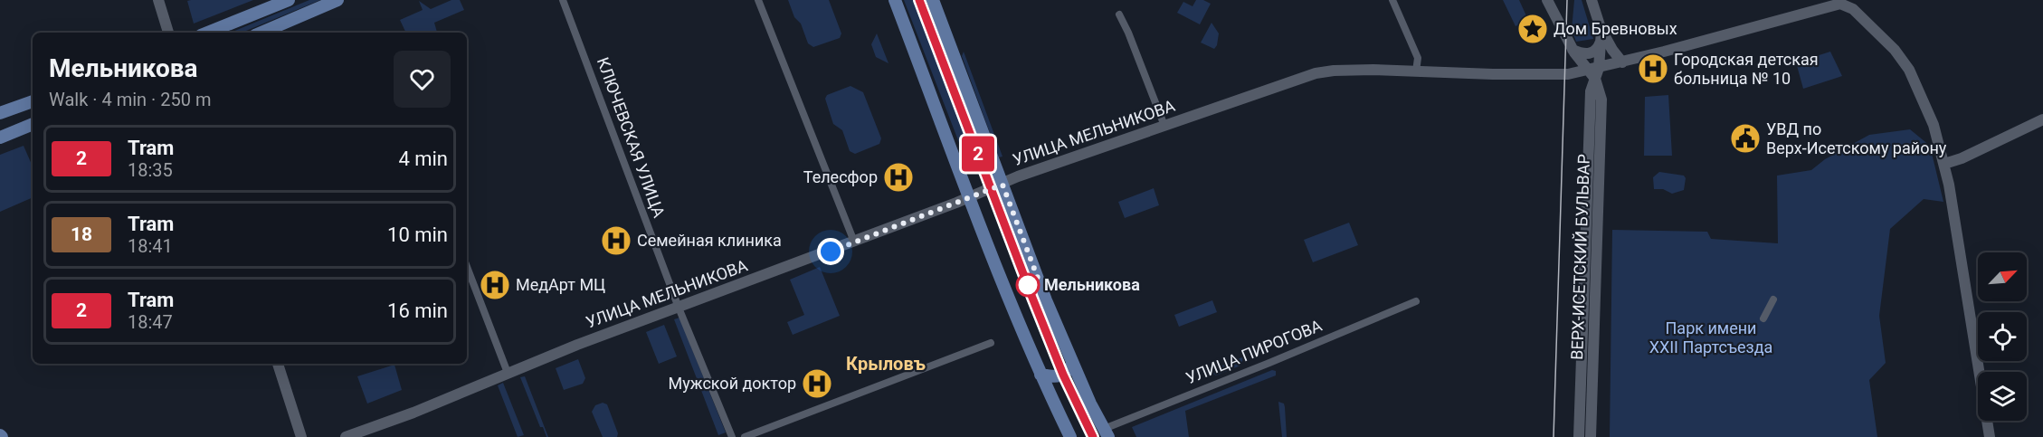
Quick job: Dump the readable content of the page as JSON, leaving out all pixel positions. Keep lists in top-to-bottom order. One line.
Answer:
{"streets":{"street":["УЛИЦА МЕЛЬНИКОВА","КЛЮЧЕВСКАЯ УЛИЦА","ВЕРХ-ИСЕТСКИЙ БУЛЬВАР","УЛИЦА ПИРОГОВА"]},"crossings":[["УЛИЦА МЕЛЬНИКОВА","КЛЮЧЕВСКАЯ УЛИЦА"],["УЛИЦА МЕЛЬНИКОВА","ВЕРХ-ИСЕТСКИЙ БУЛЬВАР"]],"districts":["Крыловъ"],"parks":["Парк имени XXII Партсъезда"],"places":{"place":["Дом Бревновых"],"hospital":["Городская детская больница № 10","Телесфор","Семейная клиника","МедАрт МЦ","Мужской доктор"],"public building":["УВД по Верх-Исетскому району"],"other":["Мельникова"]},"lines":["tram line 2"],"north":"top right","page":{"on_map":"2","heading":["Мельникова","Walk · 4 min · 250 m"],"list":[{"mark":"2","name":"Tram","note":"18:35","value":"4 min"},{"mark":"18","name":"Tram","note":"18:41","value":"10 min"},{"mark":"2","name":"Tram","note":"18:47","value":"16 min"}]}}
